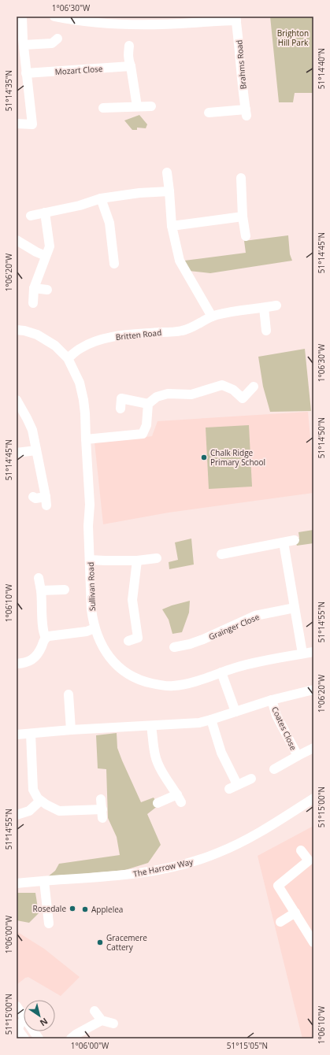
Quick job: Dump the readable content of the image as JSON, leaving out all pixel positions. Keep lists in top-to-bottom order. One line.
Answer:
{"streets":{"street":["Brahms Road","Mozart Close","Britten Road","Sullivan Road","Grainger Close","Coates Close","The Harrow Way"]},"crossings":[["Britten Road","Sullivan Road"]],"parks":["Brighton Hill Park"],"places":["Chalk Ridge Primary School","Rosedale","Applelea","Gracemere Cattery"],"north":"bottom right","coordinates":["1°06'30\"W","51°14'40\"N","51°14'35\"N","51°14'45\"N","1°06'20\"W","51°14'50\"N","1°06'10\"W","51°14'55\"N","51°15'00\"N","1°06'00\"W","51°15'05\"N"]}
